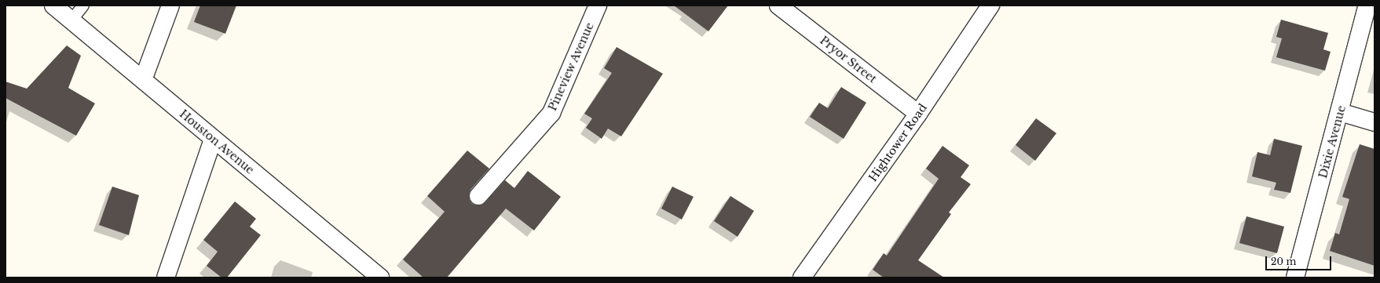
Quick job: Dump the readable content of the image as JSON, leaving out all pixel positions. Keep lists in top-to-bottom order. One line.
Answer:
{"streets":{"street":["Pryor Street","Pineview Avenue","Houston Avenue","Dixie Avenue","Hightower Road"]},"crossings":[["Pryor Street","Hightower Road"]],"scale_bar":"20 m"}
